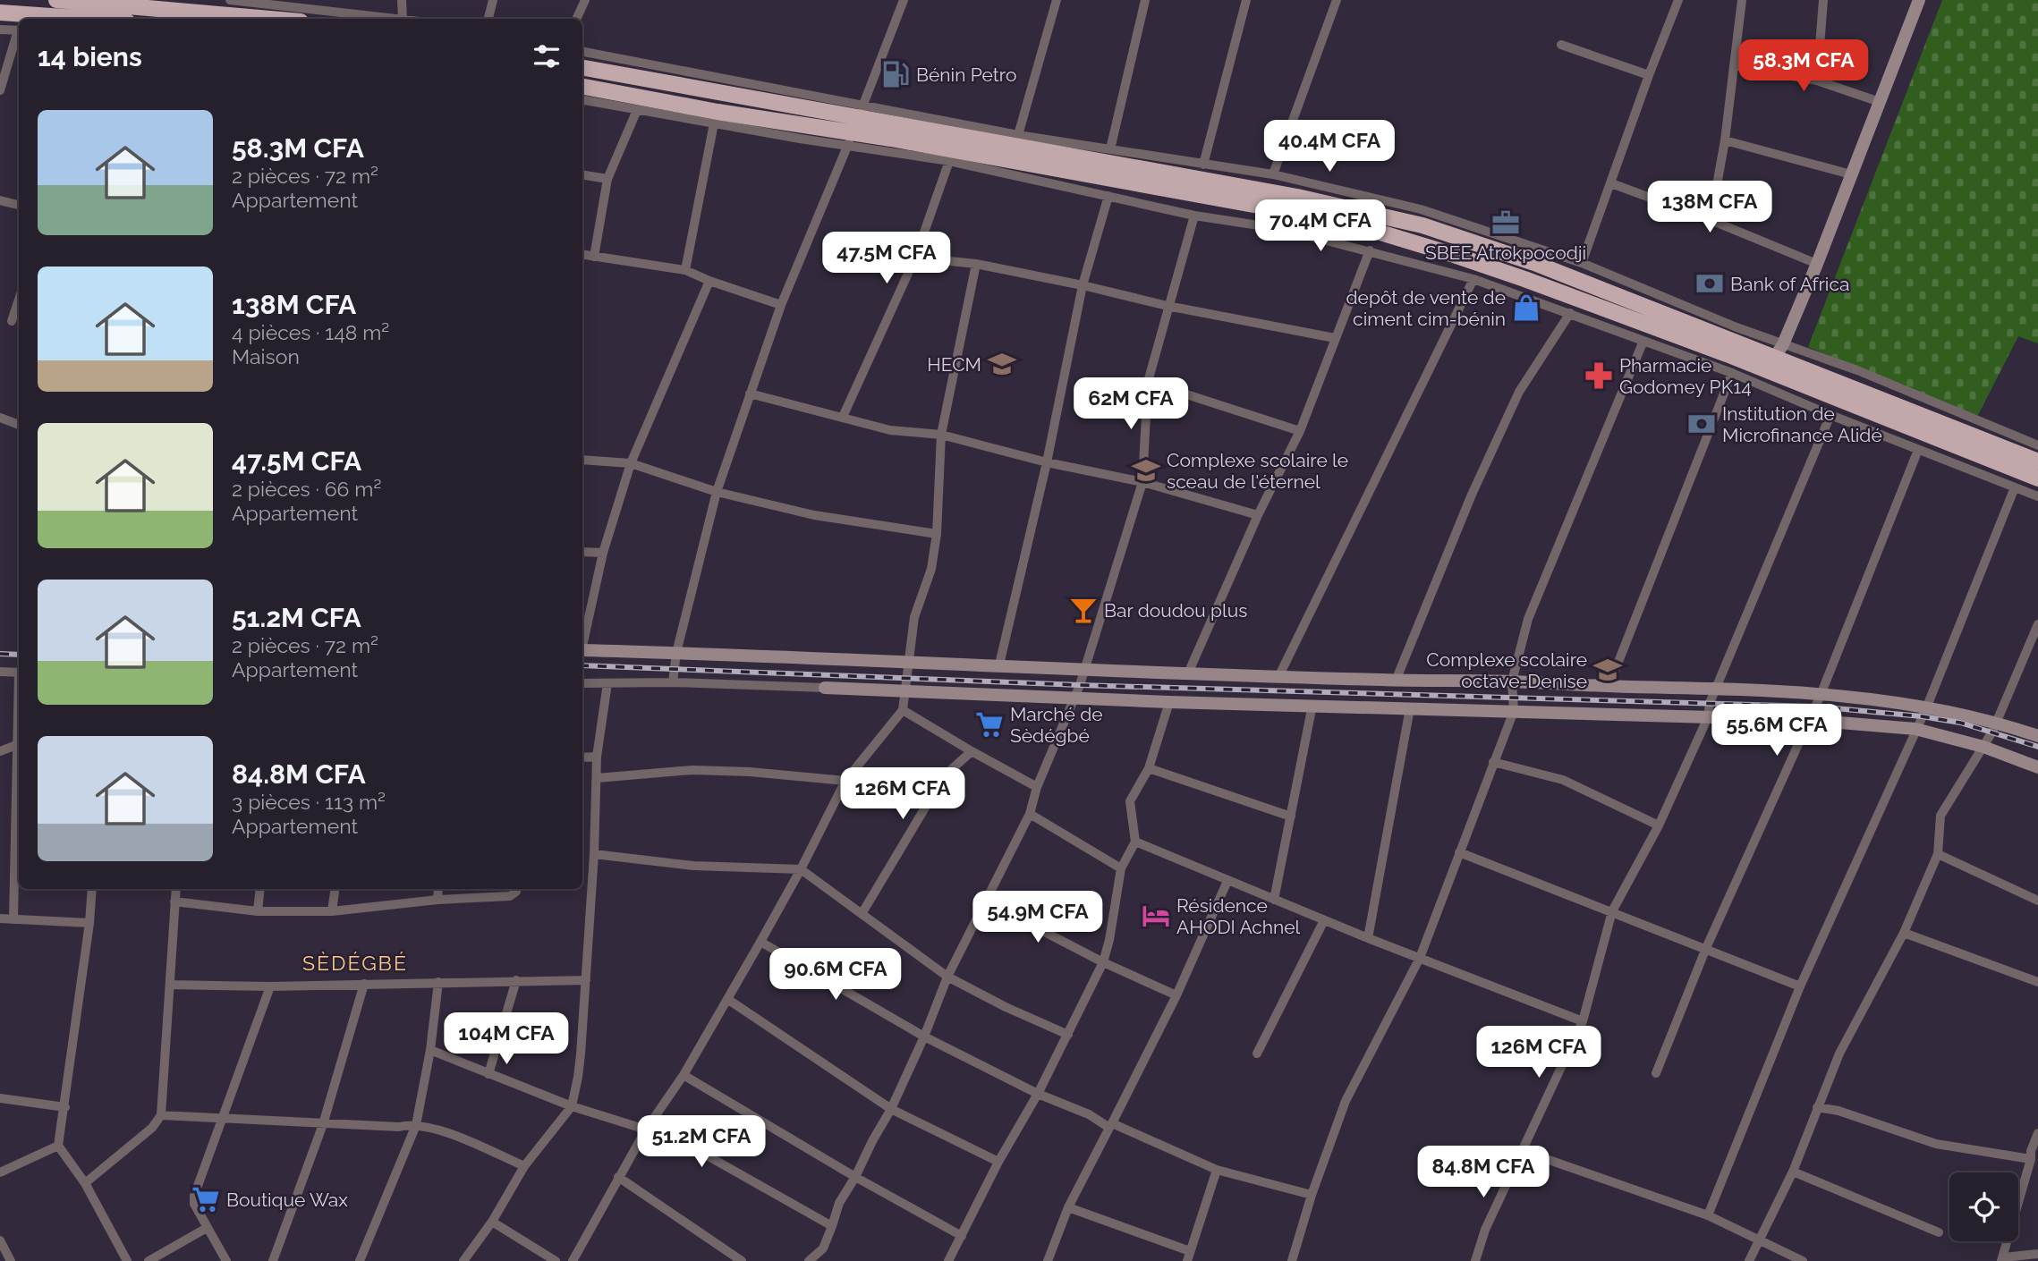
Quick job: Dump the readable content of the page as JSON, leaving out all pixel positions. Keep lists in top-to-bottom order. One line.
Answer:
{"districts":["SÈDÉGBÉ"],"places":{"fuel station":["Bénin Petro"],"office":["SBEE Atrokpocodji"],"bank":["Bank of Africa","Institution de Microfinance Alidé"],"shop":["depôt de vente de ciment cim-bénin"],"school or university":["HECM","Complexe scolaire le sceau de l'éternel","Complexe scolaire octave-Denise"],"pharmacy":["Pharmacie Godomey PK14"],"bar":["Bar doudou plus"],"supermarket":["Marché de Sèdégbé","Boutique Wax"],"hotel":["Résidence AHODI Achnel"]},"page":{"heading":"14 biens","price":["58.3M CFA","40.4M CFA","138M CFA","70.4M CFA","47.5M CFA","62M CFA","55.6M CFA","126M CFA","54.9M CFA","90.6M CFA","104M CFA","126M CFA","51.2M CFA","84.8M CFA"],"list":[{"name":"58.3M CFA","note":"2 pièces · 72 m² · Appartement"},{"name":"138M CFA","note":"4 pièces · 148 m² · Maison"},{"name":"47.5M CFA","note":"2 pièces · 66 m² · Appartement"},{"name":"51.2M CFA","note":"2 pièces · 72 m² · Appartement"},{"name":"84.8M CFA","note":"3 pièces · 113 m² · Appartement"}]}}
